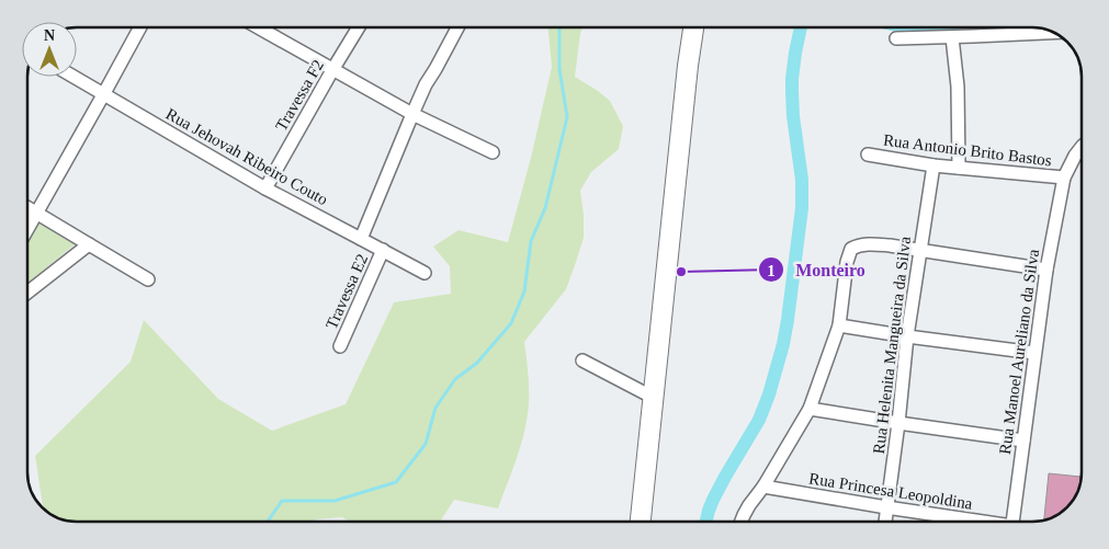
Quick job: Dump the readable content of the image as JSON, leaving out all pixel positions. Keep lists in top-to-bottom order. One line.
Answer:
{"streets":{"street":["Travessa F2","Rua Antonio Brito Bastos","Rua Jehovah Ribeiro Couto","Travessa E2","Rua Helenita Mangueira da Silva","Rua Manoel Aureliano da Silva","Rua Princesa Leopoldina"]},"crossings":[["Travessa F2","Rua Jehovah Ribeiro Couto"],["Rua Antonio Brito Bastos","Rua Helenita Mangueira da Silva"],["Rua Antonio Brito Bastos","Rua Manoel Aureliano da Silva"],["Rua Jehovah Ribeiro Couto","Travessa E2"],["Rua Helenita Mangueira da Silva","Rua Princesa Leopoldina"]],"places":["Monteiro"],"north":"top"}
